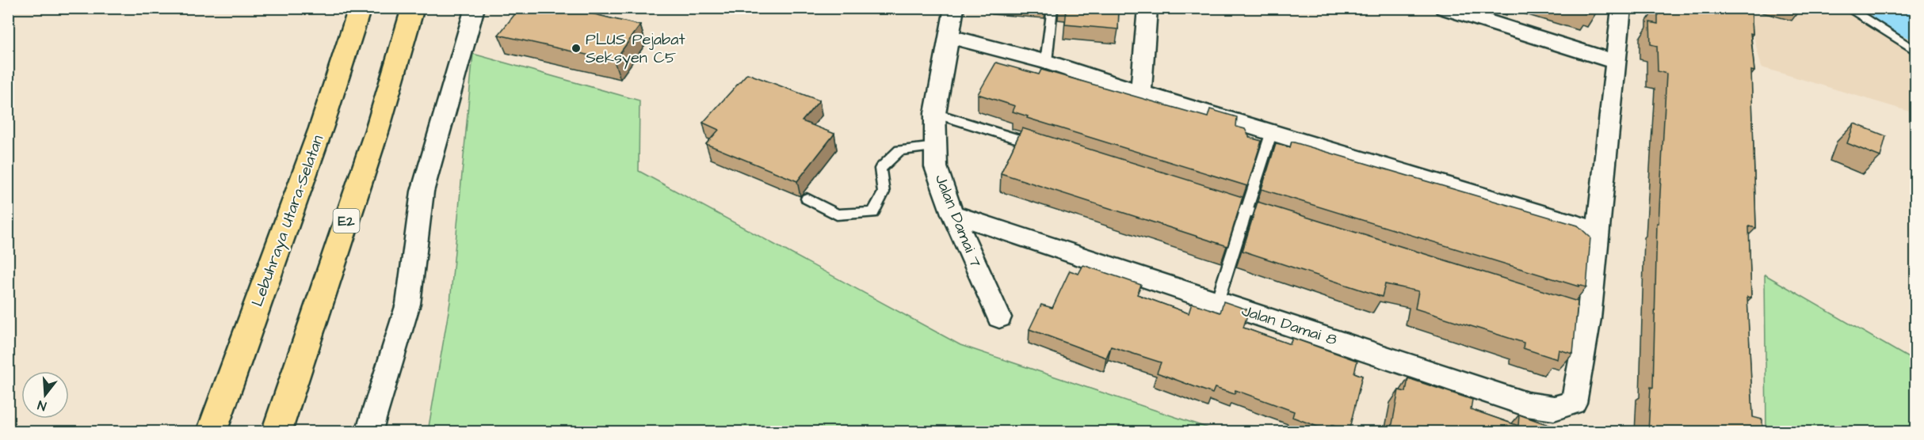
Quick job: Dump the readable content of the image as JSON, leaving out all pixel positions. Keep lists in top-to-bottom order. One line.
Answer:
{"streets":{"highway":["Lebuhraya Utara–Selatan","E2"],"street":["Jalan Damai 7","Jalan Damai 8"]},"crossings":[["Jalan Damai 7","Jalan Damai 8"]],"places":["PLUS Pejabat Seksyen C5"],"north":"bottom"}
